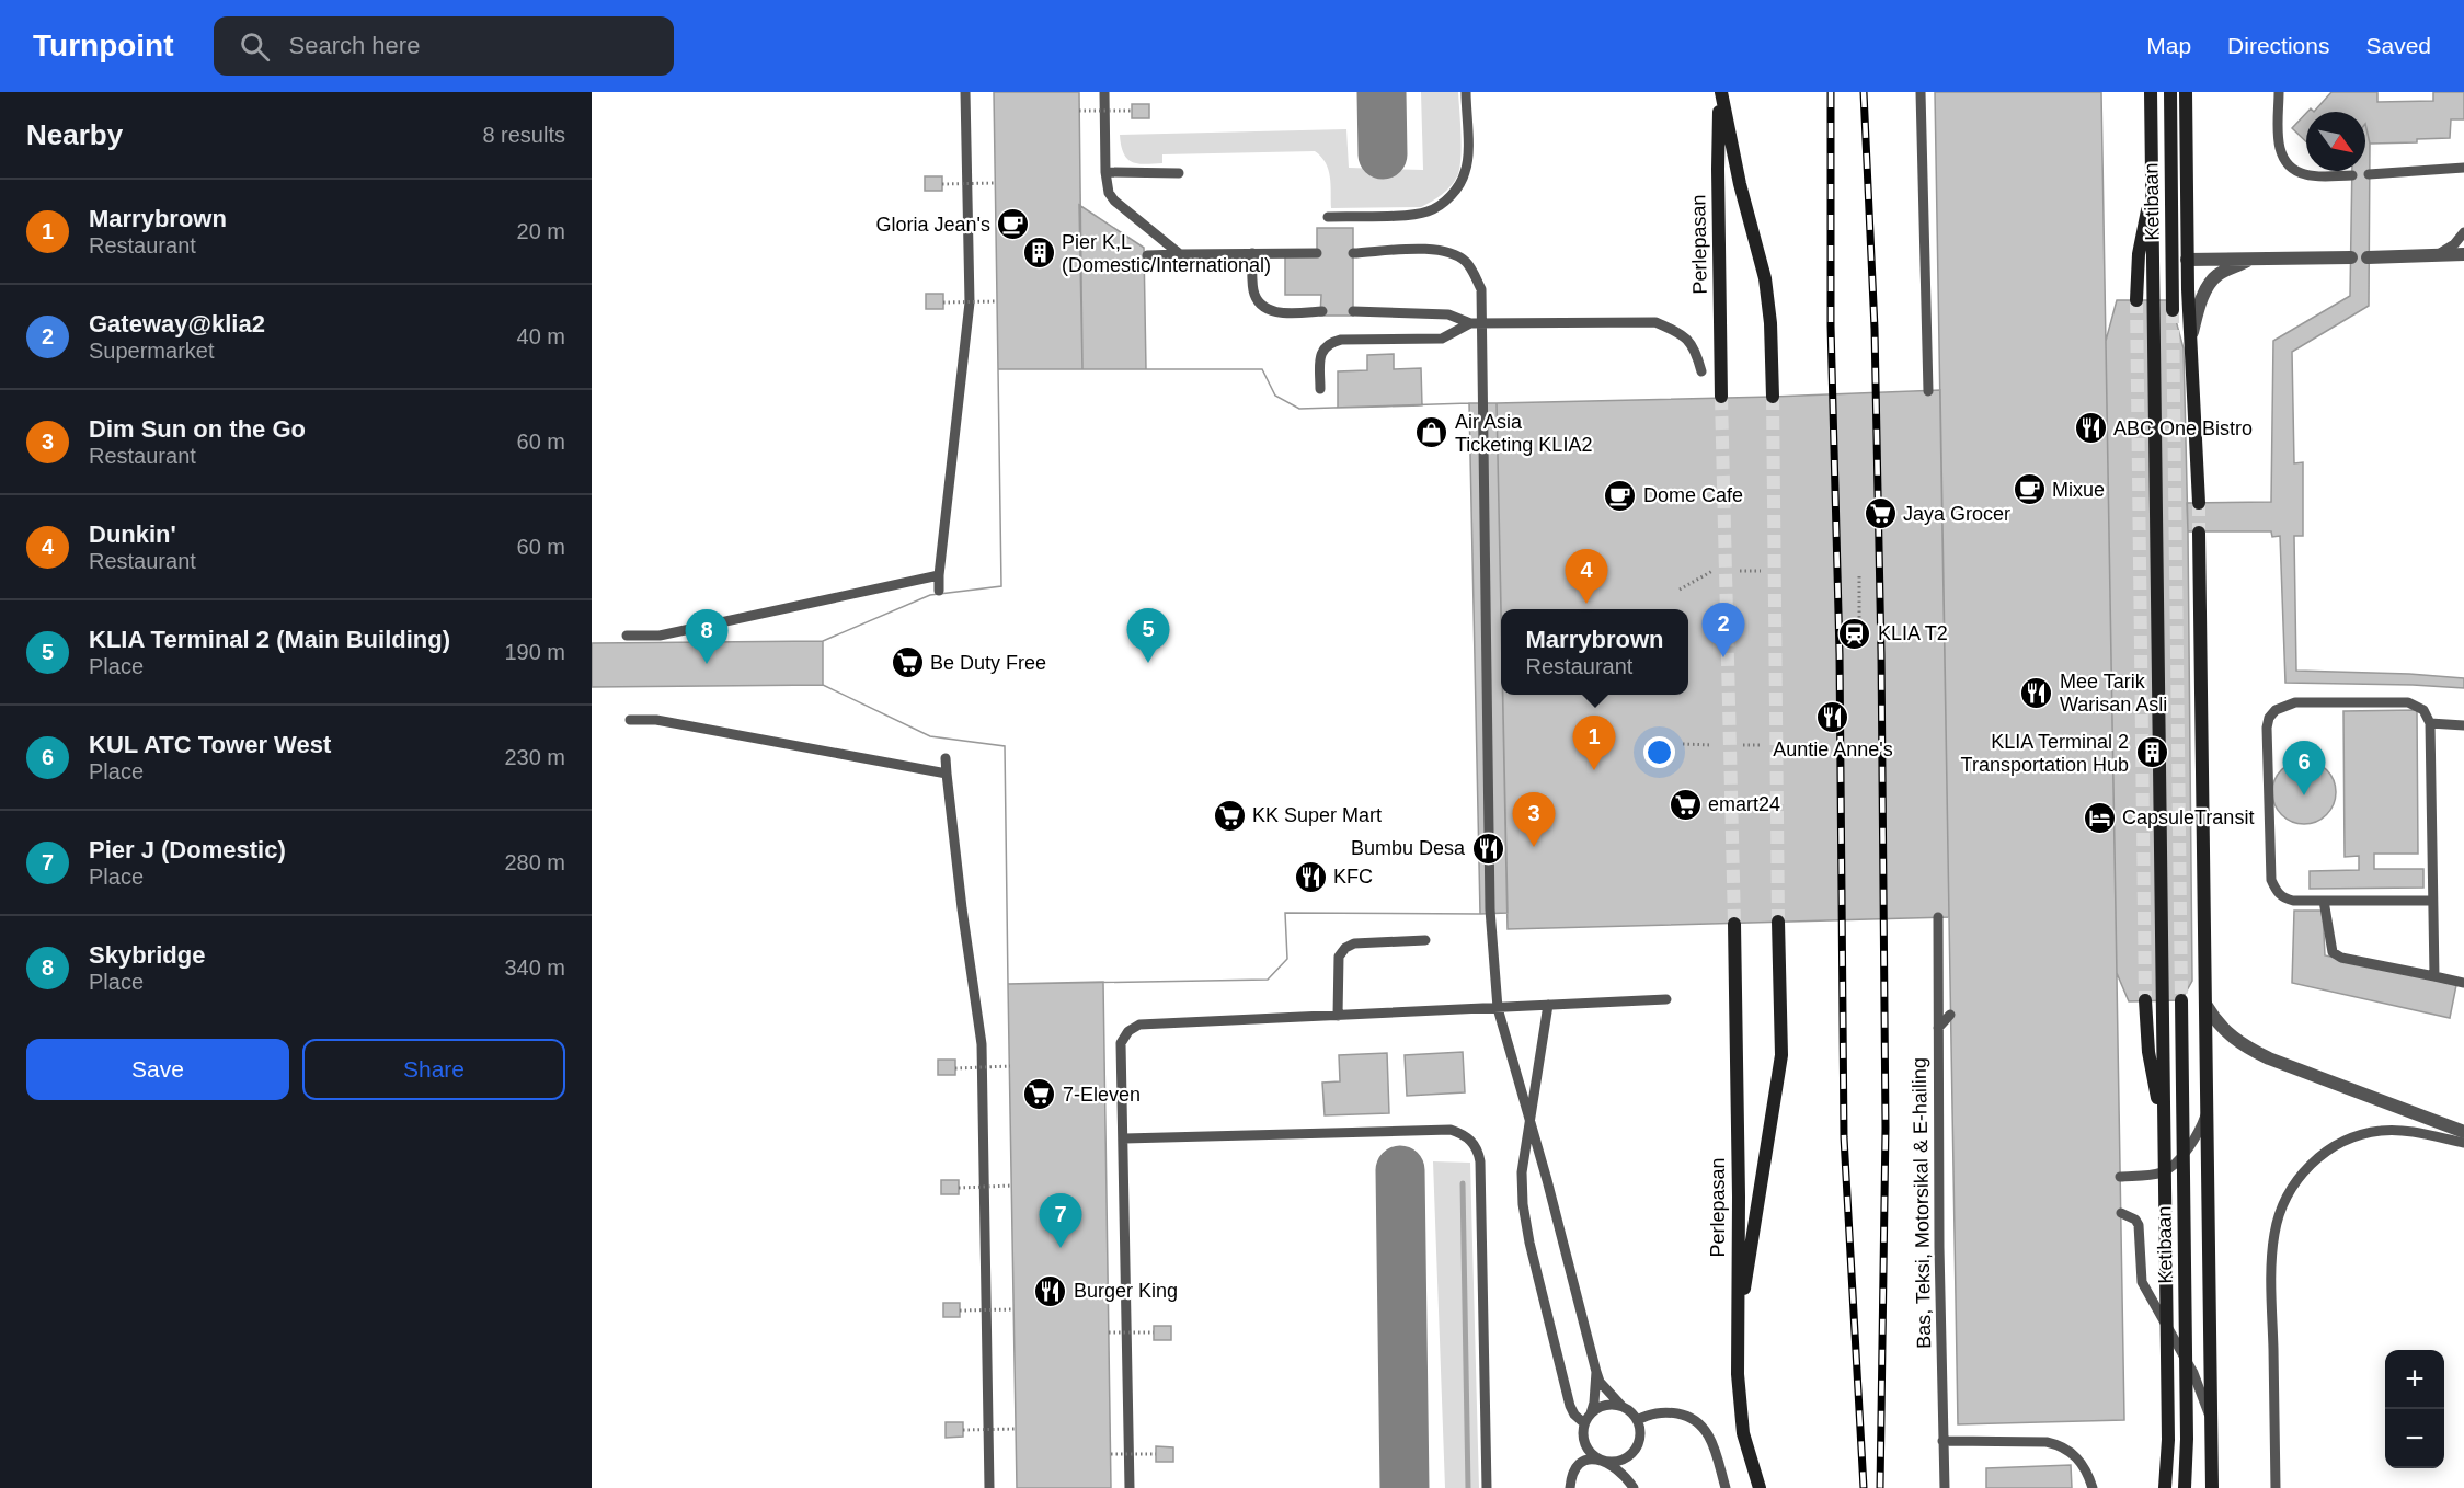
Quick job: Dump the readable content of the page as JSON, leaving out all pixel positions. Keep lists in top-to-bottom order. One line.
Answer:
{"streets":{"main road":["Ketibaan","Perlepasan"],"lane":["Bas, Teksi, Motorsikal & E-hailing"]},"places":{"cafe":["Gloria Jean's","Mixue","Dome Cafe"],"building":["Pier K,L (Domestic/International)","KLIA Terminal 2 Transportation Hub"],"restaurant":["ABC One Bistro","Mee Tarik Warisan Asli","Auntie Anne's","Bumbu Desa","KFC","Burger King"],"shop":["Air Asia Ticketing KLIA2"],"supermarket":["Jaya Grocer","Be Duty Free","emart24","KK Super Mart","7-Eleven"],"station":["KLIA T2"],"hotel":["CapsuleTransit"]},"north":"bottom right","page":{"header":"Turnpoint","search":"Search here","nav":["Map","Directions","Saved"],"heading":["Nearby","8 results"],"list":[{"mark":"1","name":"Marrybrown","note":"Restaurant","value":"20 m"},{"mark":"2","name":"Gateway@klia2","note":"Supermarket","value":"40 m"},{"mark":"3","name":"Dim Sun on the Go","note":"Restaurant","value":"60 m"},{"mark":"4","name":"Dunkin'","note":"Restaurant","value":"60 m"},{"mark":"5","name":"KLIA Terminal 2 (Main Building)","note":"Place","value":"190 m"},{"mark":"6","name":"KUL ATC Tower West","note":"Place","value":"230 m"},{"mark":"7","name":"Pier J (Domestic)","note":"Place","value":"280 m"},{"mark":"8","name":"Skybridge","note":"Place","value":"340 m"}],"pins":["4","2","5","8","1","6","3","7"],"popup":["Marrybrown","Restaurant"],"buttons":["Save","Share"],"map_buttons":["+","−"]}}
